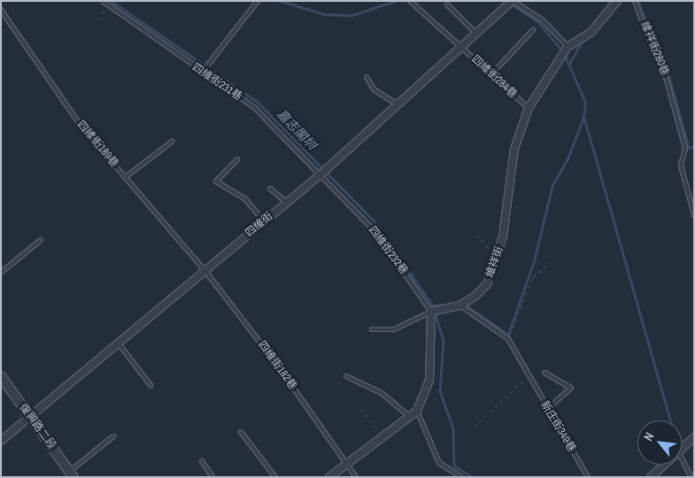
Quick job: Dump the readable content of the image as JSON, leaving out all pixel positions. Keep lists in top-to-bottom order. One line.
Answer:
{"streets":{"street":["四維街","維祥街","復興路二段"],"lane":["維祥街280巷","四維街284巷","四維街231巷","四維街189巷","四維街232巷","四維街182巷","新庄街349巷"]},"crossings":[["四維街284巷","四維街"],["四維街284巷","維祥街"],["四維街231巷","四維街"],["四維街231巷","四維街232巷"],["四維街189巷","四維街"],["四維街189巷","四維街182巷"],["四維街","四維街232巷"],["四維街","四維街182巷"],["四維街","復興路二段"],["四維街232巷","維祥街"]],"water":["嘉志閣圳"],"north":"top left"}
